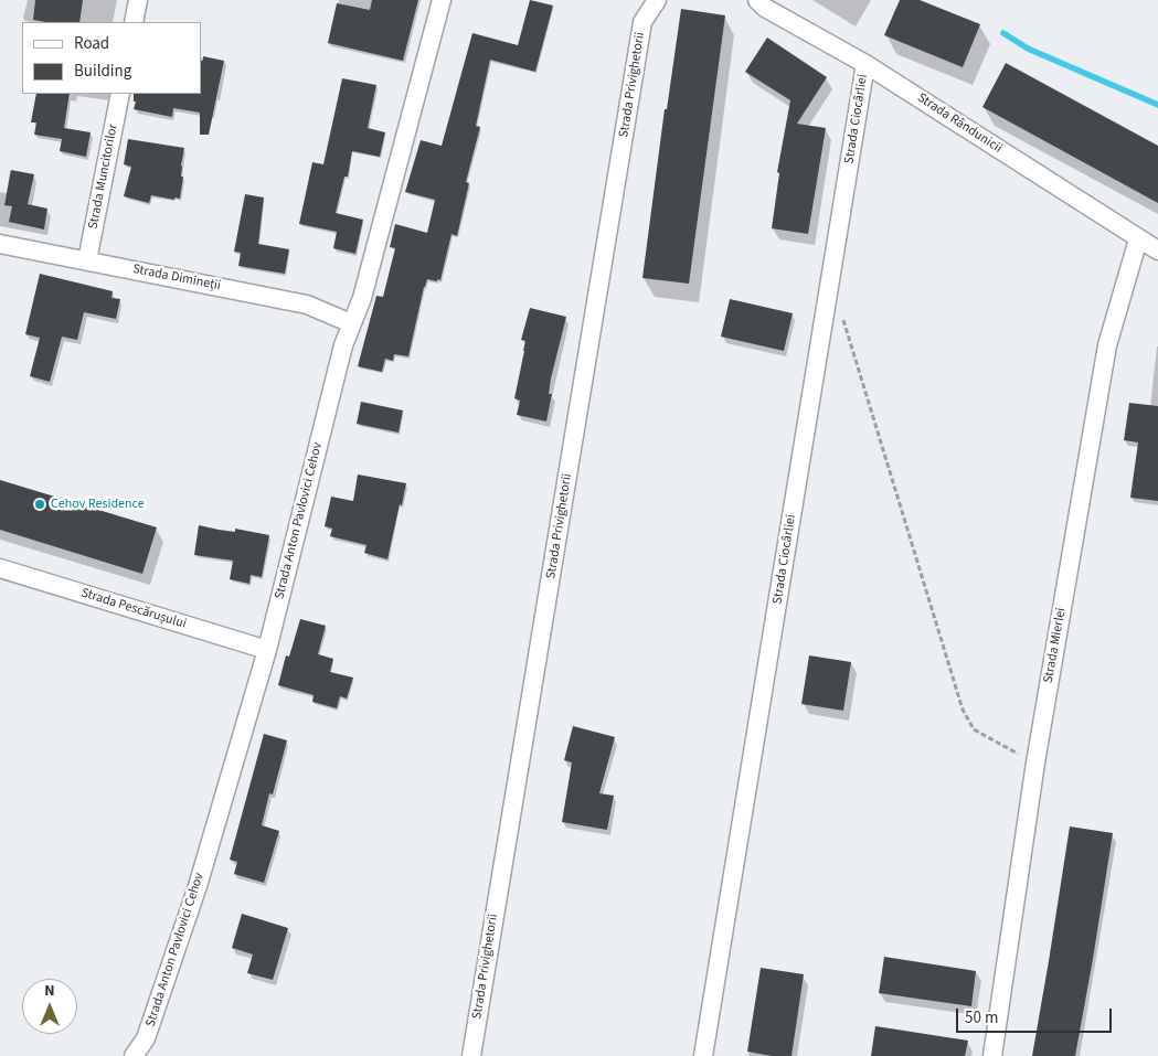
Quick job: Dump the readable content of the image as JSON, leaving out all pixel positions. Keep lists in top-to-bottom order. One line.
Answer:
{"streets":{"street":["Strada Privighetorii","Strada Ciocârliei","Strada Rândunicii","Strada Muncitorilor","Strada Dimineții","Strada Anton Pavlovici Cehov","Strada Pescărușului","Strada Mierlei"]},"crossings":[["Strada Ciocârliei","Strada Rândunicii"],["Strada Rândunicii","Strada Mierlei"],["Strada Muncitorilor","Strada Dimineții"],["Strada Dimineții","Strada Anton Pavlovici Cehov"],["Strada Anton Pavlovici Cehov","Strada Pescărușului"]],"places":["Cehov Residence"],"legend":["Road","Building"],"scale_bar":"50 m","north":"top"}
